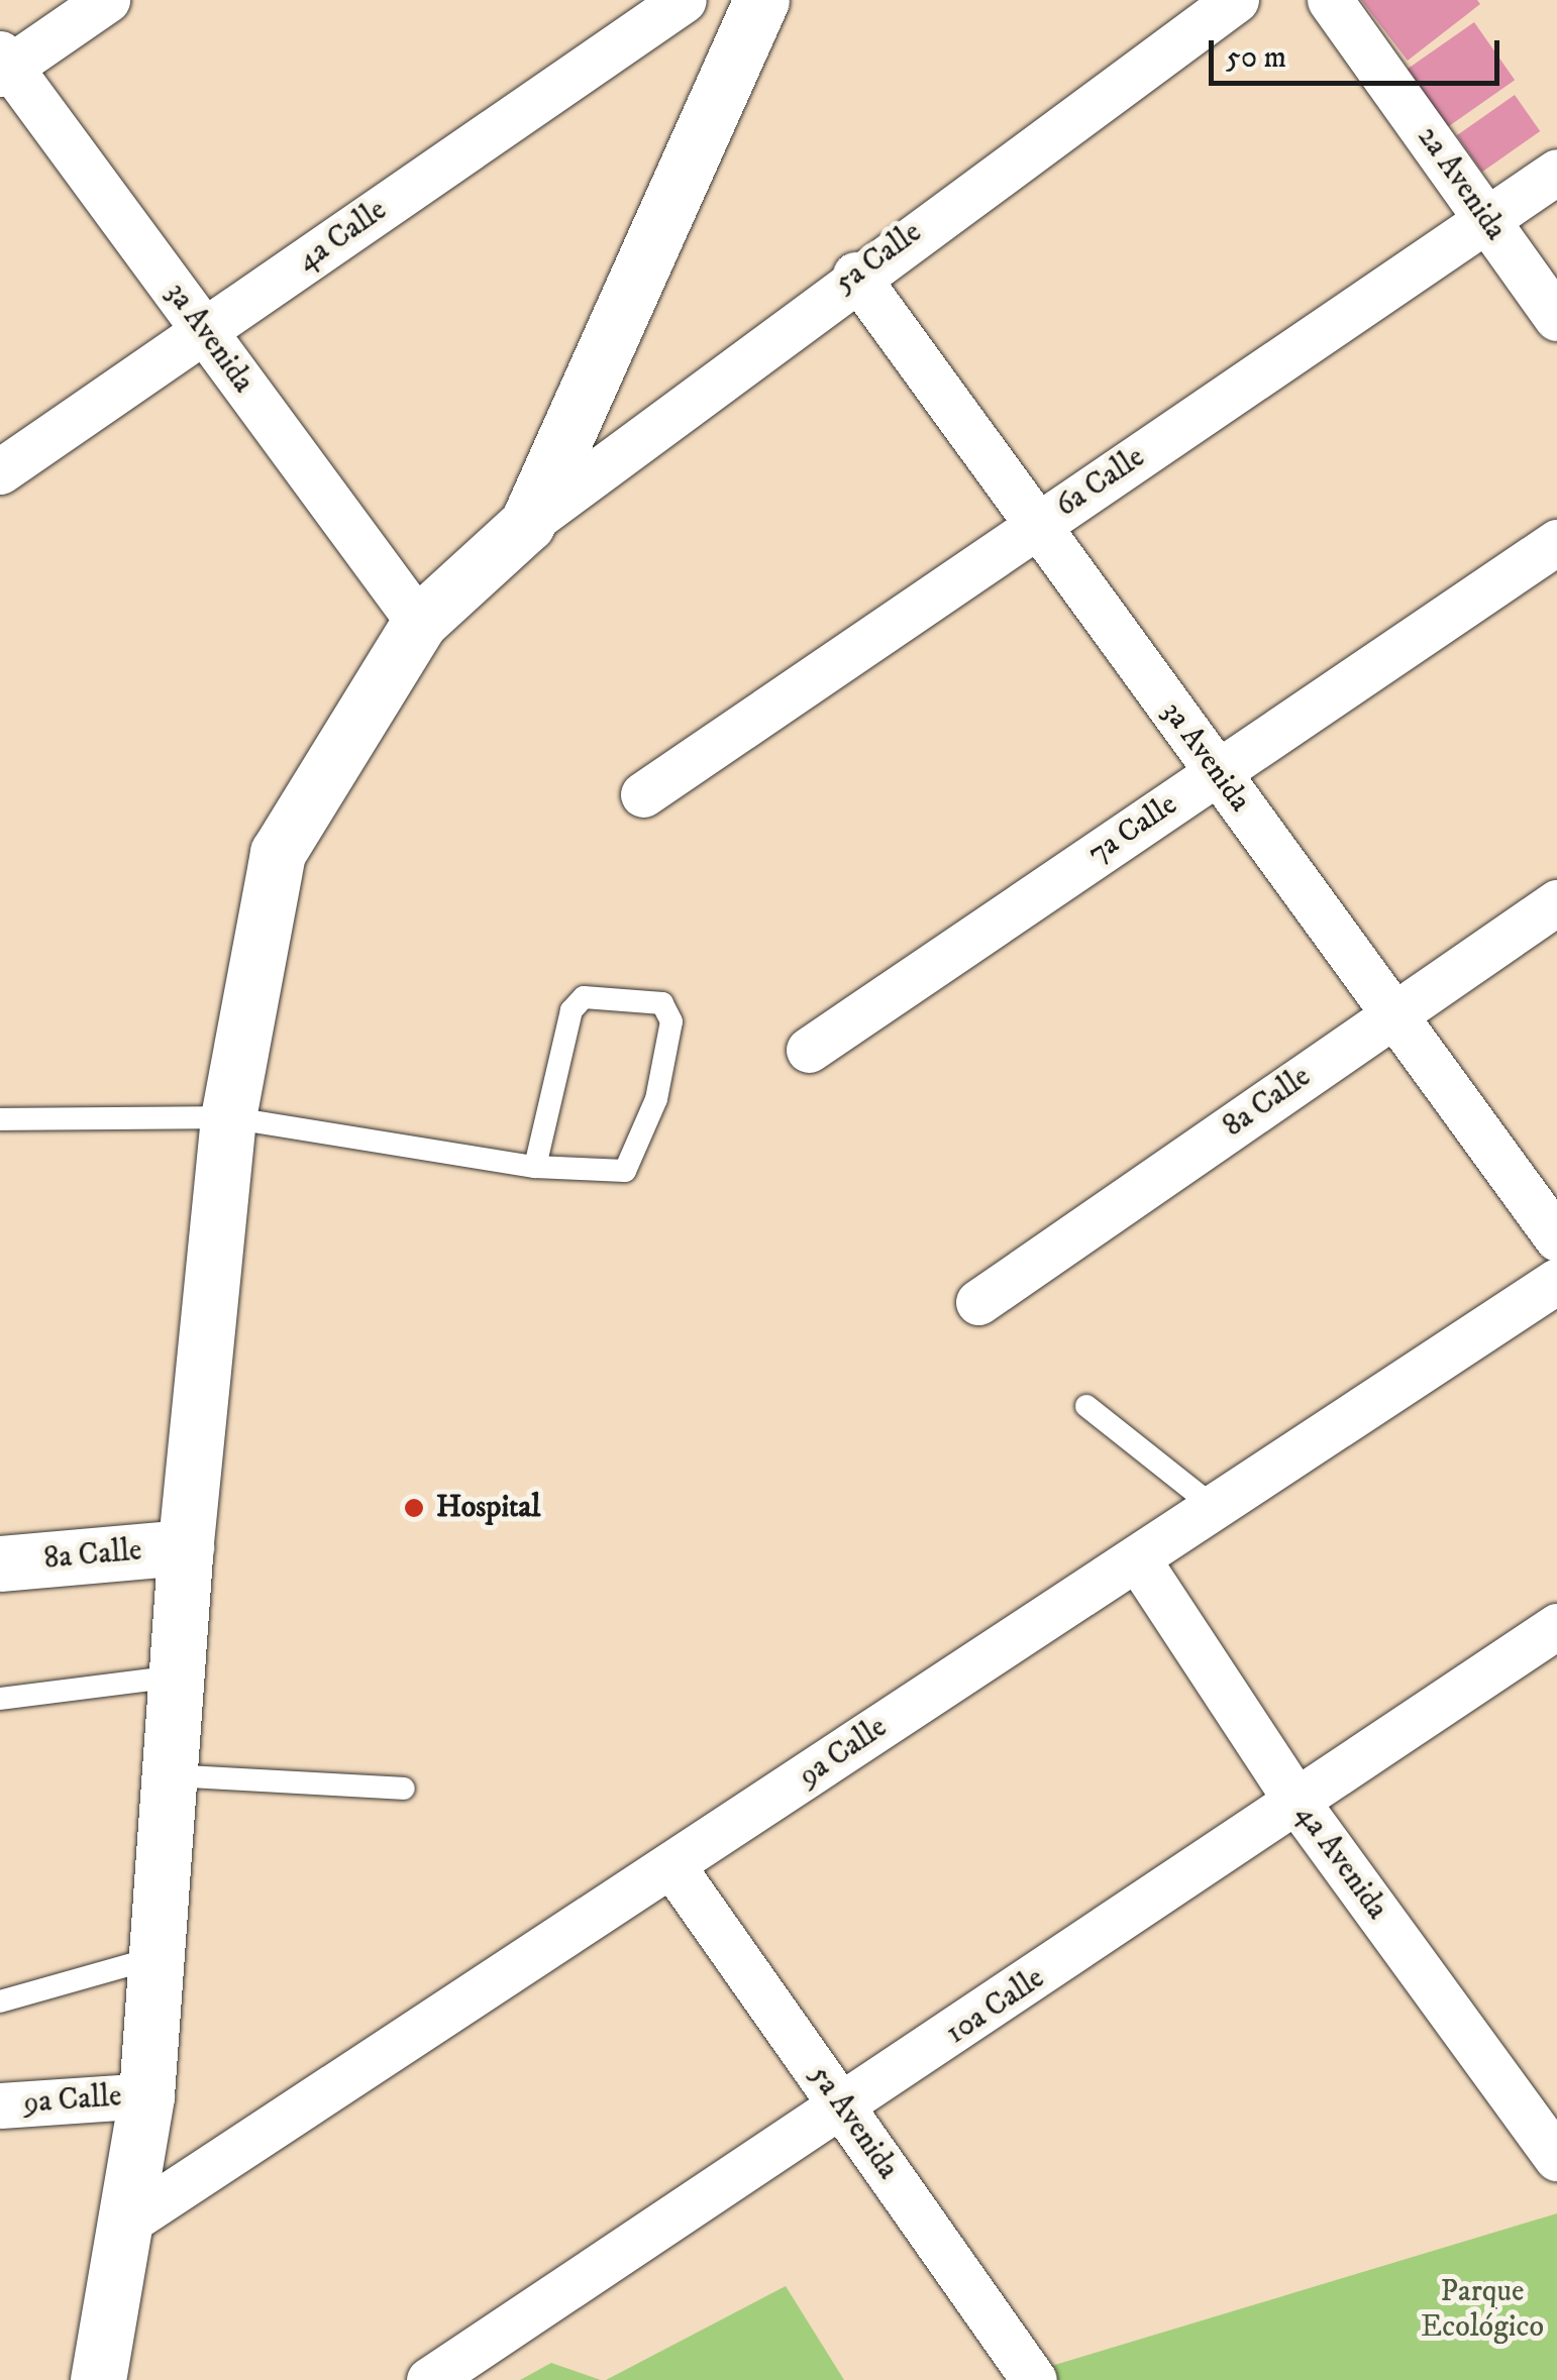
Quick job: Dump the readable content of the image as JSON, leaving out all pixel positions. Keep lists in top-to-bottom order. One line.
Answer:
{"streets":{"street":["2a Avenida","4a Calle","5a Calle","3a Avenida","6a Calle","7a Calle","8a Calle","9a Calle","4a Avenida","10a Calle","5a Avenida"]},"crossings":[["2a Avenida","6a Calle"],["4a Calle","3a Avenida"],["5a Calle","3a Avenida"],["3a Avenida","6a Calle"],["3a Avenida","7a Calle"],["3a Avenida","8a Calle"],["9a Calle","4a Avenida"],["9a Calle","5a Avenida"],["4a Avenida","10a Calle"],["10a Calle","5a Avenida"]],"parks":["Parque Ecológico"],"places":["Hospital"],"scale_bar":"50 m"}
